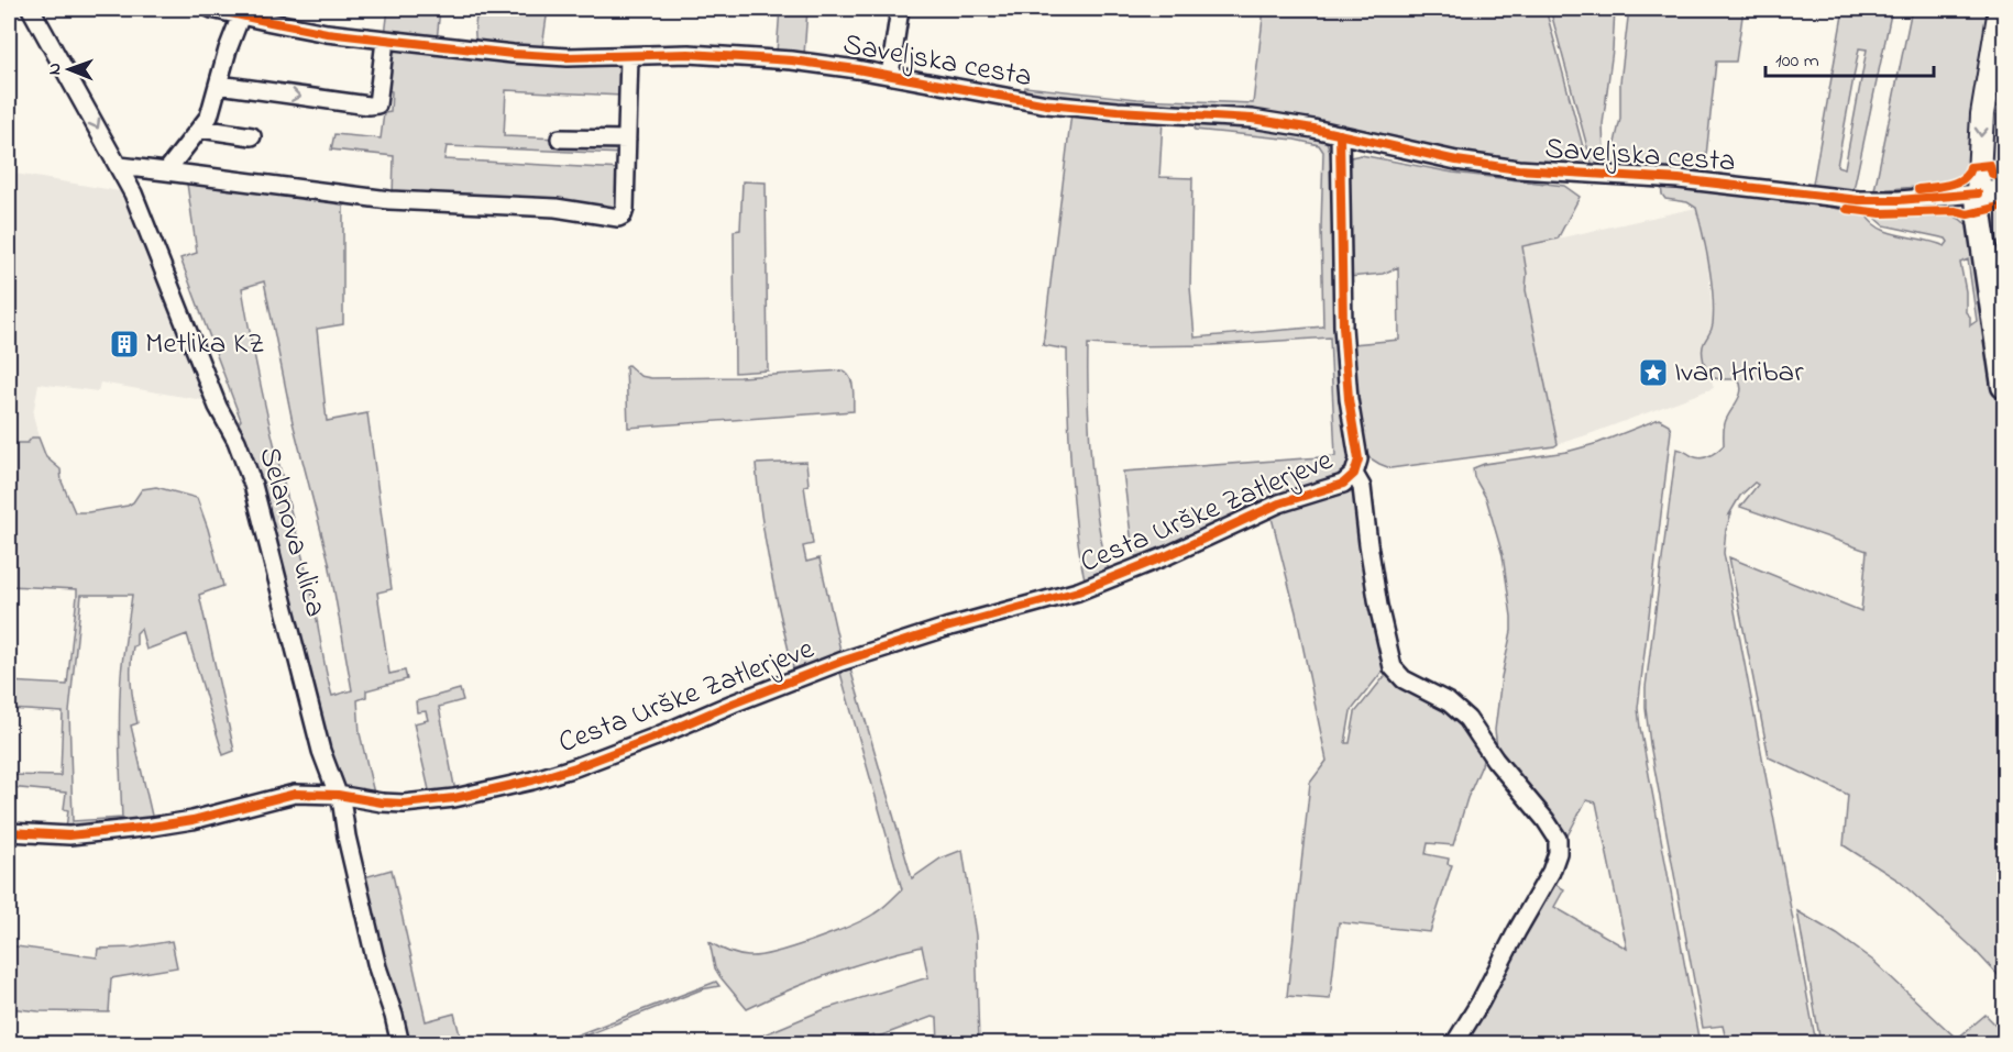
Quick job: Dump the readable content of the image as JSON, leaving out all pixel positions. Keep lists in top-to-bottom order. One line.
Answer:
{"streets":{"street":["Saveljska cesta","Cesta Urške Zatlerjeve","Selanova ulica"]},"crossings":[["Cesta Urške Zatlerjeve","Selanova ulica"]],"places":{"building":["Metlika KZ"],"place":["Ivan Hribar"]},"scale_bar":"100 m","north":"left"}
